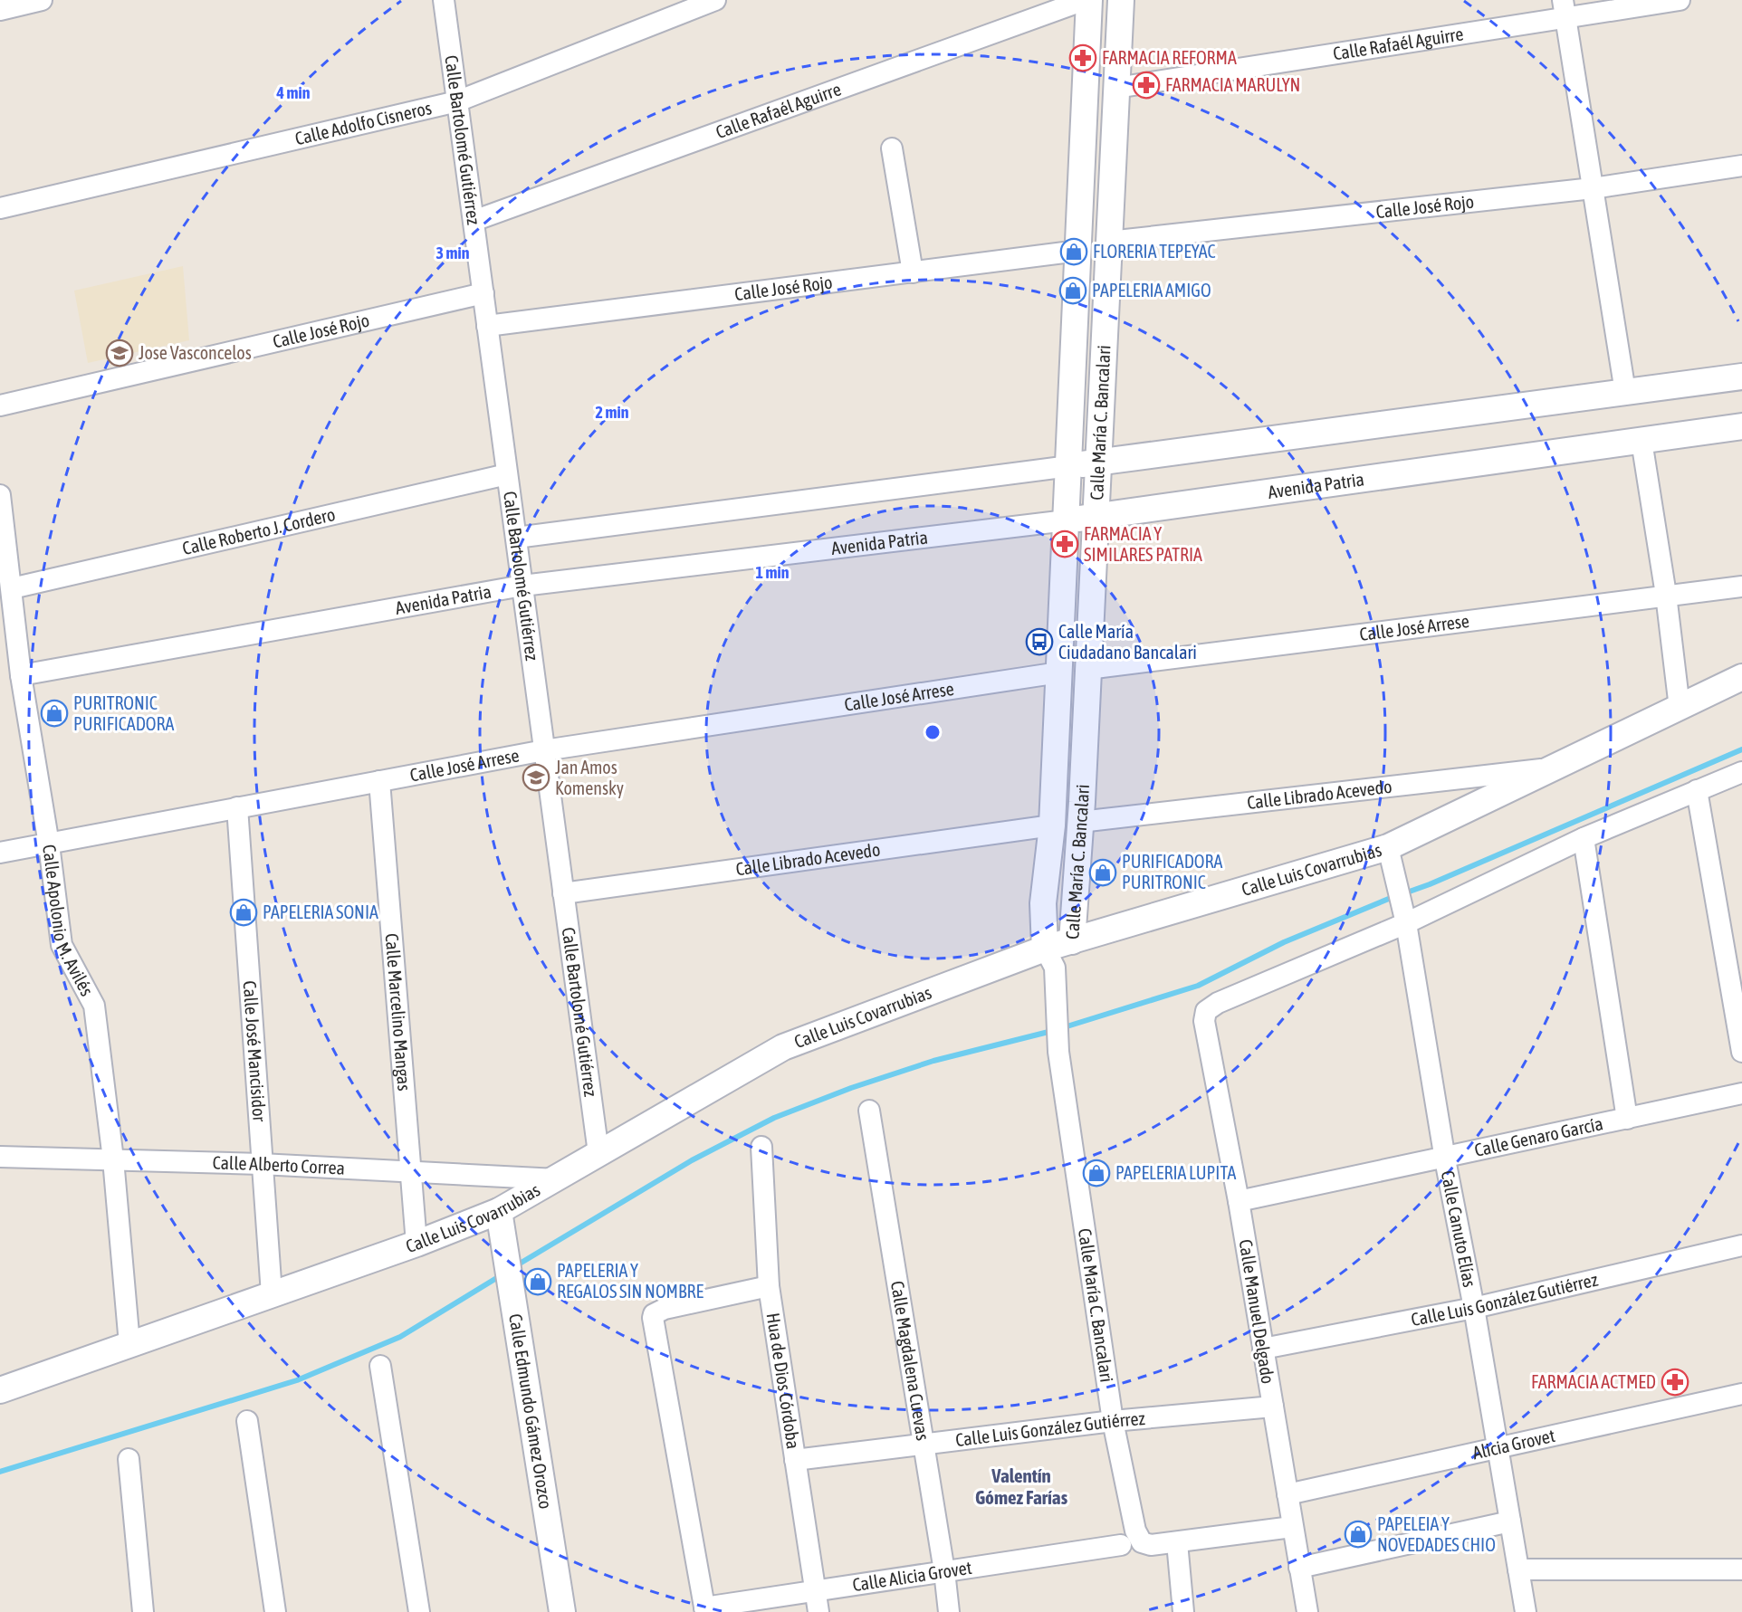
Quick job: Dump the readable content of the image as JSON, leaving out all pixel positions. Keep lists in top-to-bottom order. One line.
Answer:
{"streets":{"street":["Calle Rafaél Aguirre","Calle Adolfo Cisneros","Calle Bartolomé Gutiérrez","Calle José Rojo","Calle María C. Bancalari","Avenida Patria","Calle Roberto J. Cordero","Calle José Arrese","Calle Librado Acevedo","Calle Luis Covarrubias","Calle Apolonio M. Avilés","Calle Marcelino Mangas","Calle José Mancisidor","Calle Genaro García","Calle Alberto Correa","Calle Canuto Elías","Calle Luis González Gutiérrez","Calle Manuel Delgado","Calle Magdalena Cuevas","Hua de Dios Córdoba","Calle Edmundo Gámez Orozco","Alicia Grovet","Calle Alicia Grovet"]},"crossings":[["Calle Rafaél Aguirre","Calle Bartolomé Gutiérrez"],["Calle Rafaél Aguirre","Calle María C. Bancalari"],["Calle Adolfo Cisneros","Calle Bartolomé Gutiérrez"],["Calle Bartolomé Gutiérrez","Calle José Rojo"],["Calle Bartolomé Gutiérrez","Avenida Patria"],["Calle Bartolomé Gutiérrez","Calle Roberto J. Cordero"],["Calle Bartolomé Gutiérrez","Calle José Arrese"],["Calle Bartolomé Gutiérrez","Calle Librado Acevedo"],["Calle Bartolomé Gutiérrez","Calle Luis Covarrubias"],["Calle José Rojo","Calle María C. Bancalari"],["Calle María C. Bancalari","Avenida Patria"],["Calle María C. Bancalari","Calle José Arrese"],["Calle María C. Bancalari","Calle Librado Acevedo"],["Calle María C. Bancalari","Calle Luis Covarrubias"],["Calle María C. Bancalari","Calle Luis González Gutiérrez"],["Avenida Patria","Calle Apolonio M. Avilés"],["Calle Roberto J. Cordero","Calle Apolonio M. Avilés"],["Calle José Arrese","Calle Apolonio M. Avilés"],["Calle José Arrese","Calle Marcelino Mangas"],["Calle José Arrese","Calle José Mancisidor"],["Calle Librado Acevedo","Calle Luis Covarrubias"],["Calle Luis Covarrubias","Calle Apolonio M. Avilés"],["Calle Luis Covarrubias","Calle Marcelino Mangas"],["Calle Luis Covarrubias","Calle José Mancisidor"],["Calle Luis Covarrubias","Calle Alberto Correa"],["Calle Luis Covarrubias","Calle Canuto Elías"],["Calle Luis Covarrubias","Calle Edmundo Gámez Orozco"],["Calle Apolonio M. Avilés","Calle Alberto Correa"],["Calle Marcelino Mangas","Calle Alberto Correa"],["Calle José Mancisidor","Calle Alberto Correa"],["Calle Genaro García","Calle Canuto Elías"],["Calle Genaro García","Calle Manuel Delgado"],["Calle Canuto Elías","Calle Luis González Gutiérrez"],["Calle Canuto Elías","Calle Manuel Delgado"],["Calle Canuto Elías","Alicia Grovet"],["Calle Luis González Gutiérrez","Calle Manuel Delgado"],["Calle Luis González Gutiérrez","Calle Magdalena Cuevas"],["Calle Luis González Gutiérrez","Hua de Dios Córdoba"],["Calle Manuel Delgado","Alicia Grovet"],["Calle Magdalena Cuevas","Calle Alicia Grovet"],["Hua de Dios Córdoba","Calle Alicia Grovet"]],"districts":["Valentín Gómez Farías"],"places":{"pharmacy":["FARMACIA REFORMA","FARMACIA MARULYN","FARMACIA Y SIMILARES PATRIA","FARMACIA ACTMED"],"shop":["FLORERIA TEPEYAC","PAPELERIA AMIGO","PURITRONIC PURIFICADORA","PURIFICADORA PURITRONIC","PAPELERIA SONIA","PAPELERIA LUPITA","PAPELERIA Y REGALOS SIN NOMBRE","PAPELEIA Y NOVEDADES CHIO"],"school or university":["Jose Vasconcelos","Jan Amos Komensky"],"bus stop":["Calle María Ciudadano Bancalari"]},"rings":["4 min","3 min","2 min","1 min"]}
